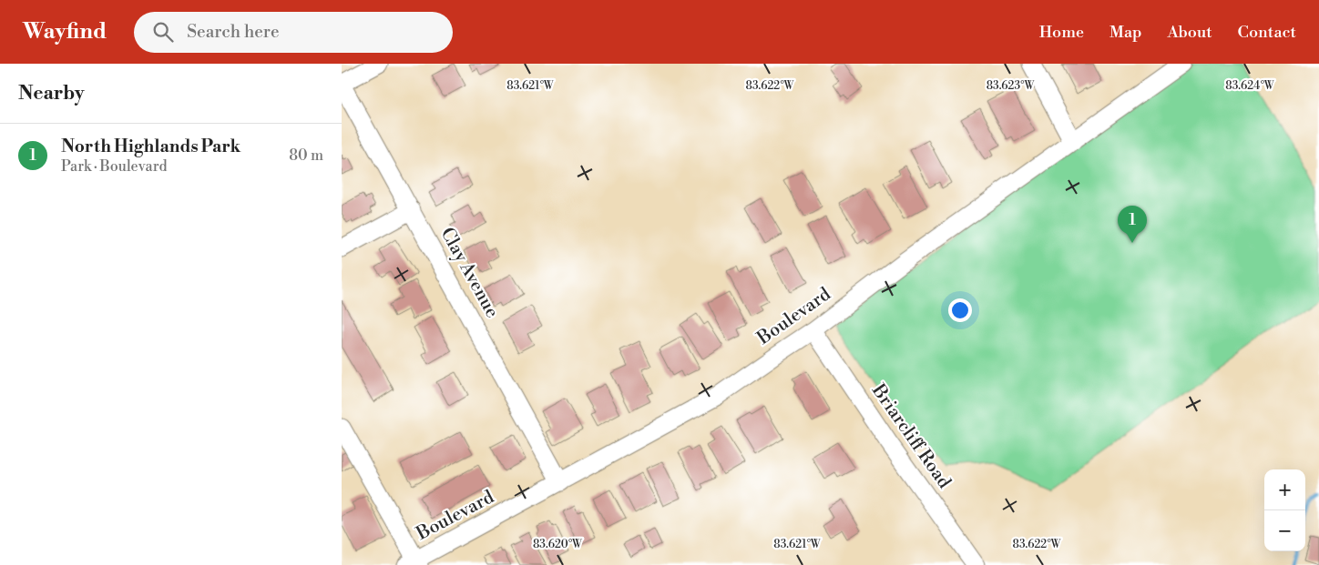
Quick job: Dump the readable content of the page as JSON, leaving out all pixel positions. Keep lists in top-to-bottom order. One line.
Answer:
{"streets":{"street":["Clay Avenue","Boulevard","Briarcliff Road"]},"crossings":[["Clay Avenue","Boulevard"],["Boulevard","Briarcliff Road"]],"page":{"header":"Wayfind","search":"Search here","nav":["Home","Map","About","Contact"],"heading":"Nearby","list":[{"mark":"1","name":"North Highlands Park","note":"Park · Boulevard","value":"80 m"}],"pins":"1","map_buttons":["+","−"]},"coordinates":["83.624°W","83.621°W","83.622°W","83.623°W","83.620°W"]}
